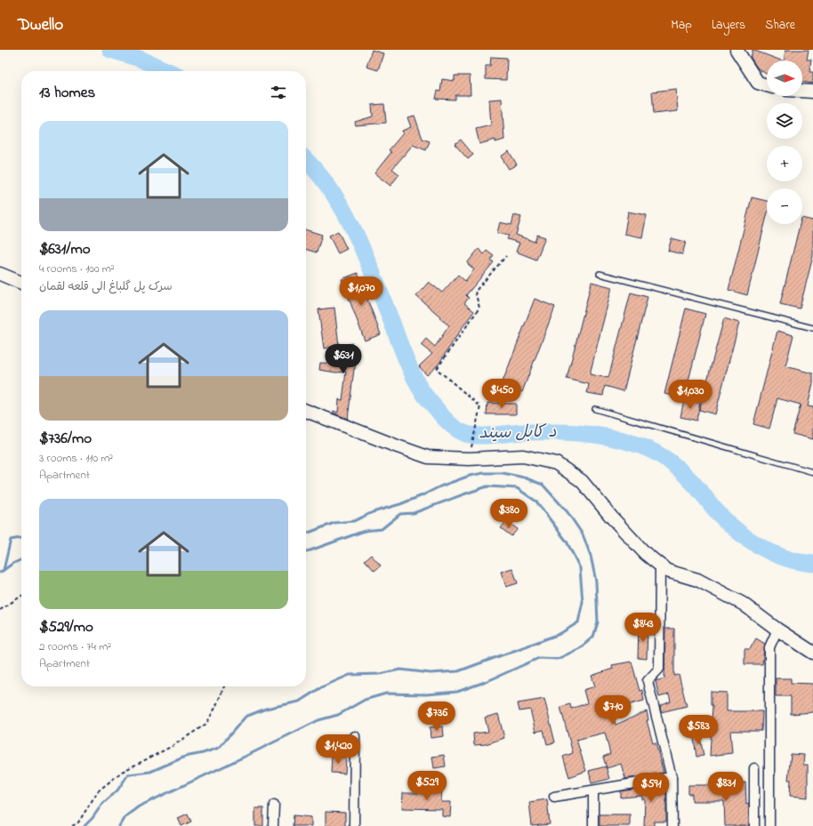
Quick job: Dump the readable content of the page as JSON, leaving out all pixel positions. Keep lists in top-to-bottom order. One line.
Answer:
{"water":["د کابل سيند"],"north":"right","page":{"header":"Dwello","nav":["Map","Layers","Share"],"map_buttons":["+","−"],"heading":"13 homes","list":[{"name":"$631/mo","note":"4 rooms · 100 m² · سرک پل گلباغ الی قلعه لقمان"},{"name":"$736/mo","note":"3 rooms · 110 m² · Apartment"},{"name":"$529/mo","note":"2 rooms · 74 m² · Apartment"}],"price":["$1,070","$631","$450","$1,030","$380","$843","$710","$736","$583","$1,420","$529","$831","$591"]}}
